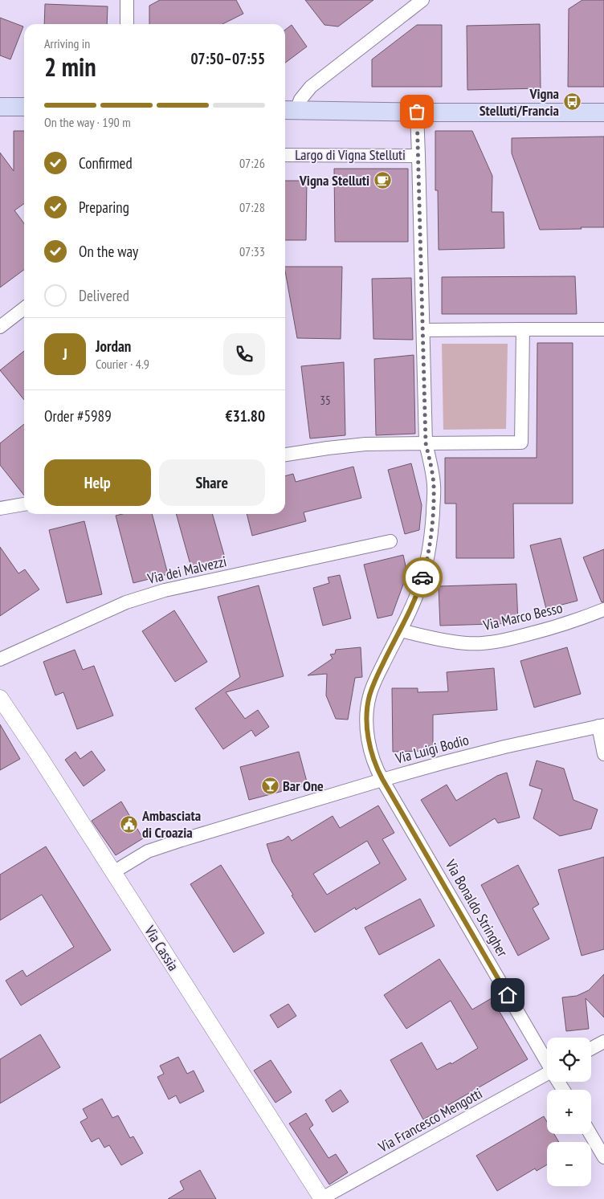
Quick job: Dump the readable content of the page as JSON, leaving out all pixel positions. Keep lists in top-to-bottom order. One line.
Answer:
{"streets":{"street":["Largo di Vigna Stelluti","Via dei Malvezzi","Via Marco Besso","Via Luigi Bodio","Via Bonaldo Stringher","Via Cassia","Via Francesco Mengotti"]},"crossings":[["Largo di Vigna Stelluti","Via Marco Besso"],["Largo di Vigna Stelluti","Via Bonaldo Stringher"],["Via Marco Besso","Via Bonaldo Stringher"],["Via Luigi Bodio","Via Bonaldo Stringher"],["Via Luigi Bodio","Via Cassia"],["Via Cassia","Via Francesco Mengotti"]],"places":{"bus stop":["Vigna Stelluti/Francia"],"cafe":["Vigna Stelluti"],"bar":["Bar One"],"public building":["Ambasciata di Croazia"]},"house_numbers":["35"],"page":{"heading":["2 min","Arriving in","07:50–07:55"],"panel":["Jordan","Courier · 4.9","Order #5989","€31.80"],"bar":"On the way · 190 m","list":[["Confirmed","07:26"],["Preparing","07:28"],["On the way","07:33"],"Delivered"],"round":"J","buttons":["Help","Share"],"map_buttons":["+","−"]}}
